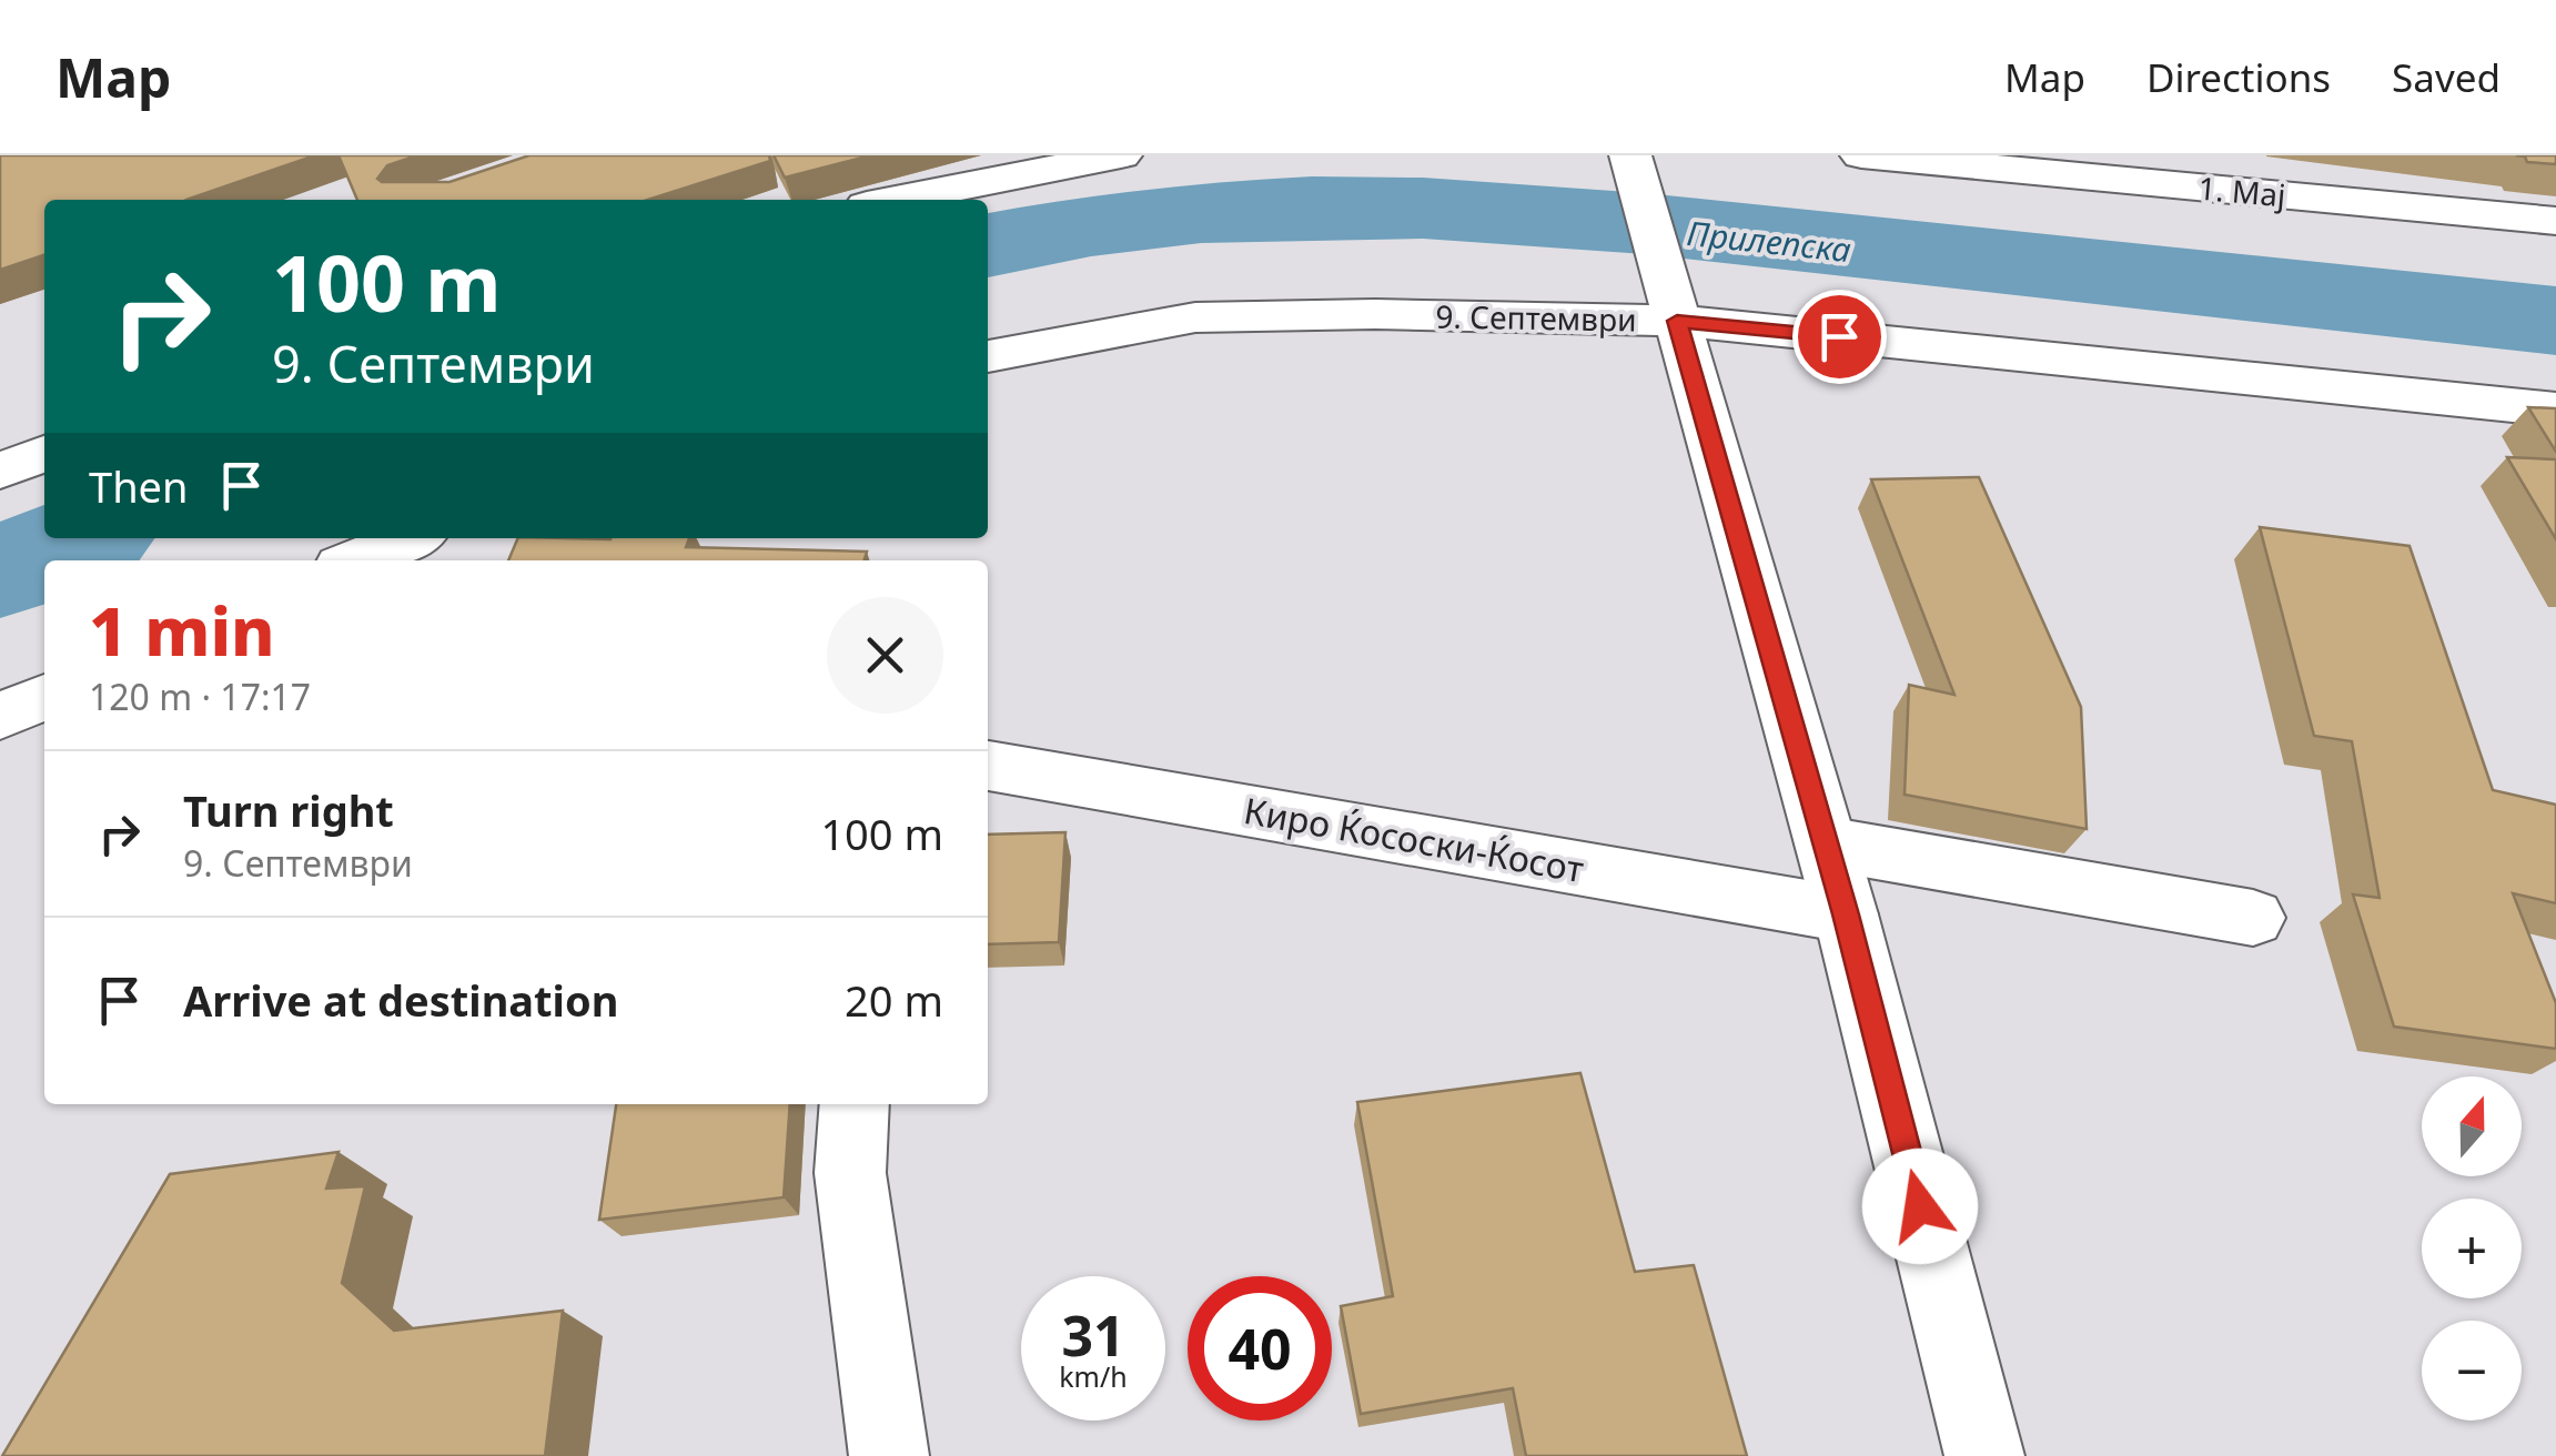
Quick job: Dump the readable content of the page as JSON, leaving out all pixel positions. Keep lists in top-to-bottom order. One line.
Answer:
{"streets":{"street":["1. Мај","9. Септември","Киро Ќососки-Ќосот"]},"water":["Прилепска"],"north":"top","page":{"header":"Map","nav":["Map","Directions","Saved"],"turn":["100 m","9. Септември"],"then":"Then","heading":["1 min","120 m · 17:17"],"list":[{"name":"Turn right","note":"9. Септември","value":"100 m"},{"name":"Arrive at destination","value":"20 m"}],"map_buttons":["+","−"],"speed":"31 km/h","limit":"40"}}
